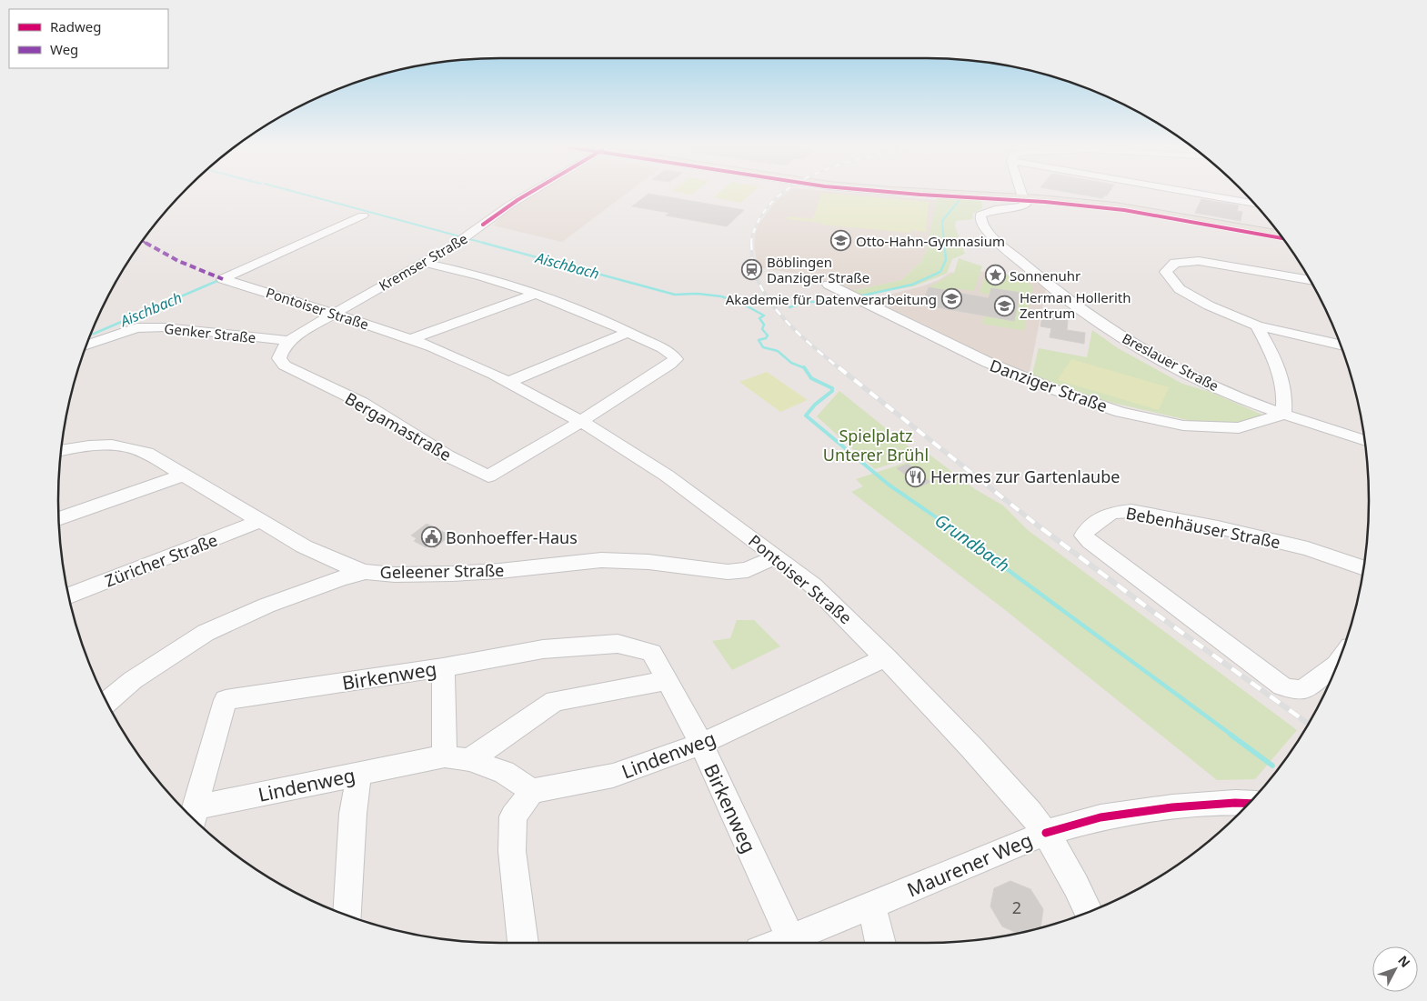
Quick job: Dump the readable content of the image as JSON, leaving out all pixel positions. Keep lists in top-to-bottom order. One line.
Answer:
{"streets":{"street":["Kremser Straße","Pontoiser Straße","Genker Straße","Breslauer Straße","Danziger Straße","Bergamastraße","Bebenhäuser Straße","Züricher Straße","Geleener Straße","Birkenweg","Lindenweg","Maurener Weg"]},"crossings":[["Kremser Straße","Pontoiser Straße"],["Pontoiser Straße","Bergamastraße"],["Pontoiser Straße","Geleener Straße"],["Pontoiser Straße","Lindenweg"],["Pontoiser Straße","Maurener Weg"],["Genker Straße","Bergamastraße"],["Breslauer Straße","Danziger Straße"],["Züricher Straße","Geleener Straße"],["Birkenweg","Lindenweg"],["Birkenweg","Maurener Weg"]],"water":["Aischbach","Grundbach"],"parks":["Spielplatz Unterer Brühl"],"places":{"school or university":["Otto-Hahn-Gymnasium","Akademie für Datenverarbeitung","Herman Hollerith Zentrum"],"station":["Böblingen Danziger Straße"],"place":["Sonnenuhr"],"restaurant":["Hermes zur Gartenlaube"],"public building":["Bonhoeffer-Haus"]},"house_numbers":["2"],"legend":["Radweg","Weg"],"north":"top right"}
